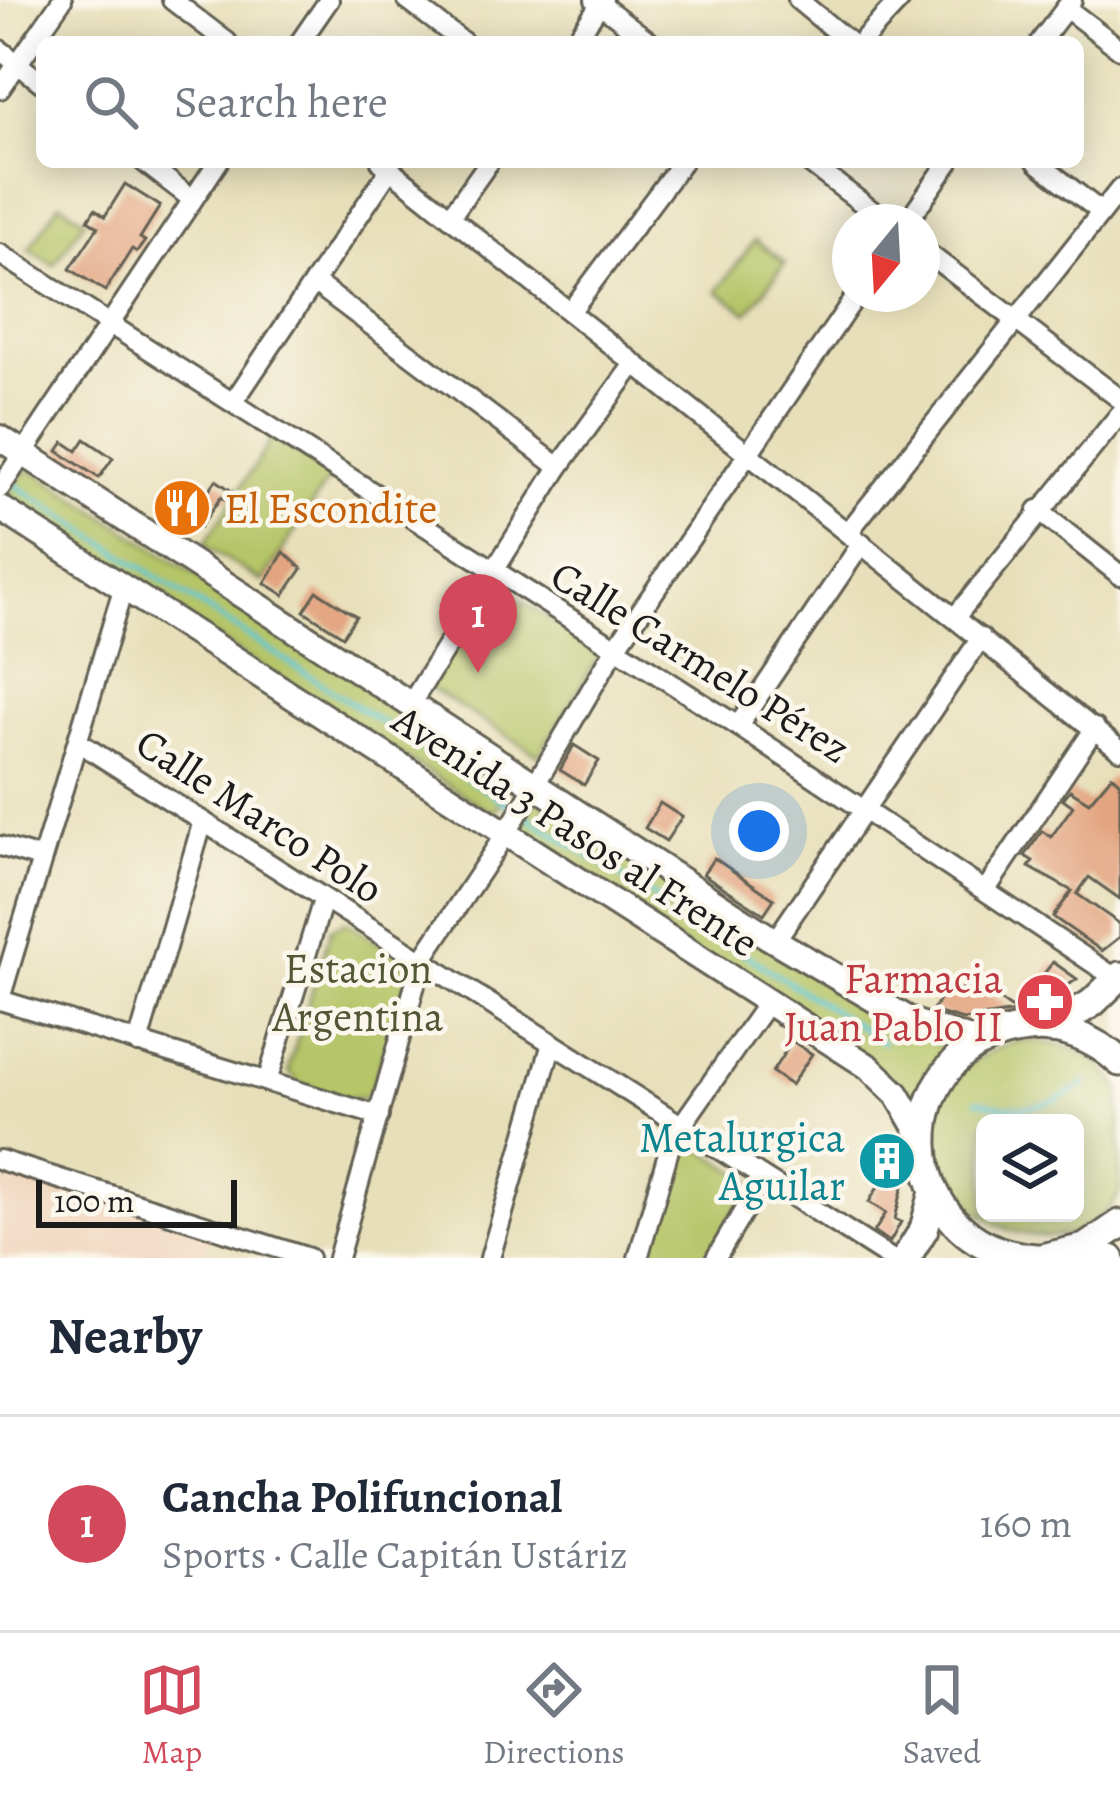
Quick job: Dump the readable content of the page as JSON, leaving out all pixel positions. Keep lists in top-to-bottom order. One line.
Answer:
{"streets":{"main road":["Avenida 3 Pasos al Frente"],"street":["Calle Carmelo Pérez","Calle Marco Polo"]},"parks":["Estacion Argentina"],"places":{"restaurant":["El Escondite"],"pharmacy":["Farmacia Juan Pablo II"],"building":["Metalurgica Aguilar"]},"scale_bar":"100 m","north":"bottom","page":{"search":"Search here","pins":"1","scale":"100 m","heading":"Nearby","list":[{"mark":"1","name":"Cancha Polifuncional","note":"Sports · Calle Capitán Ustáriz","value":"160 m"}],"nav":["Map","Directions","Saved"]}}
